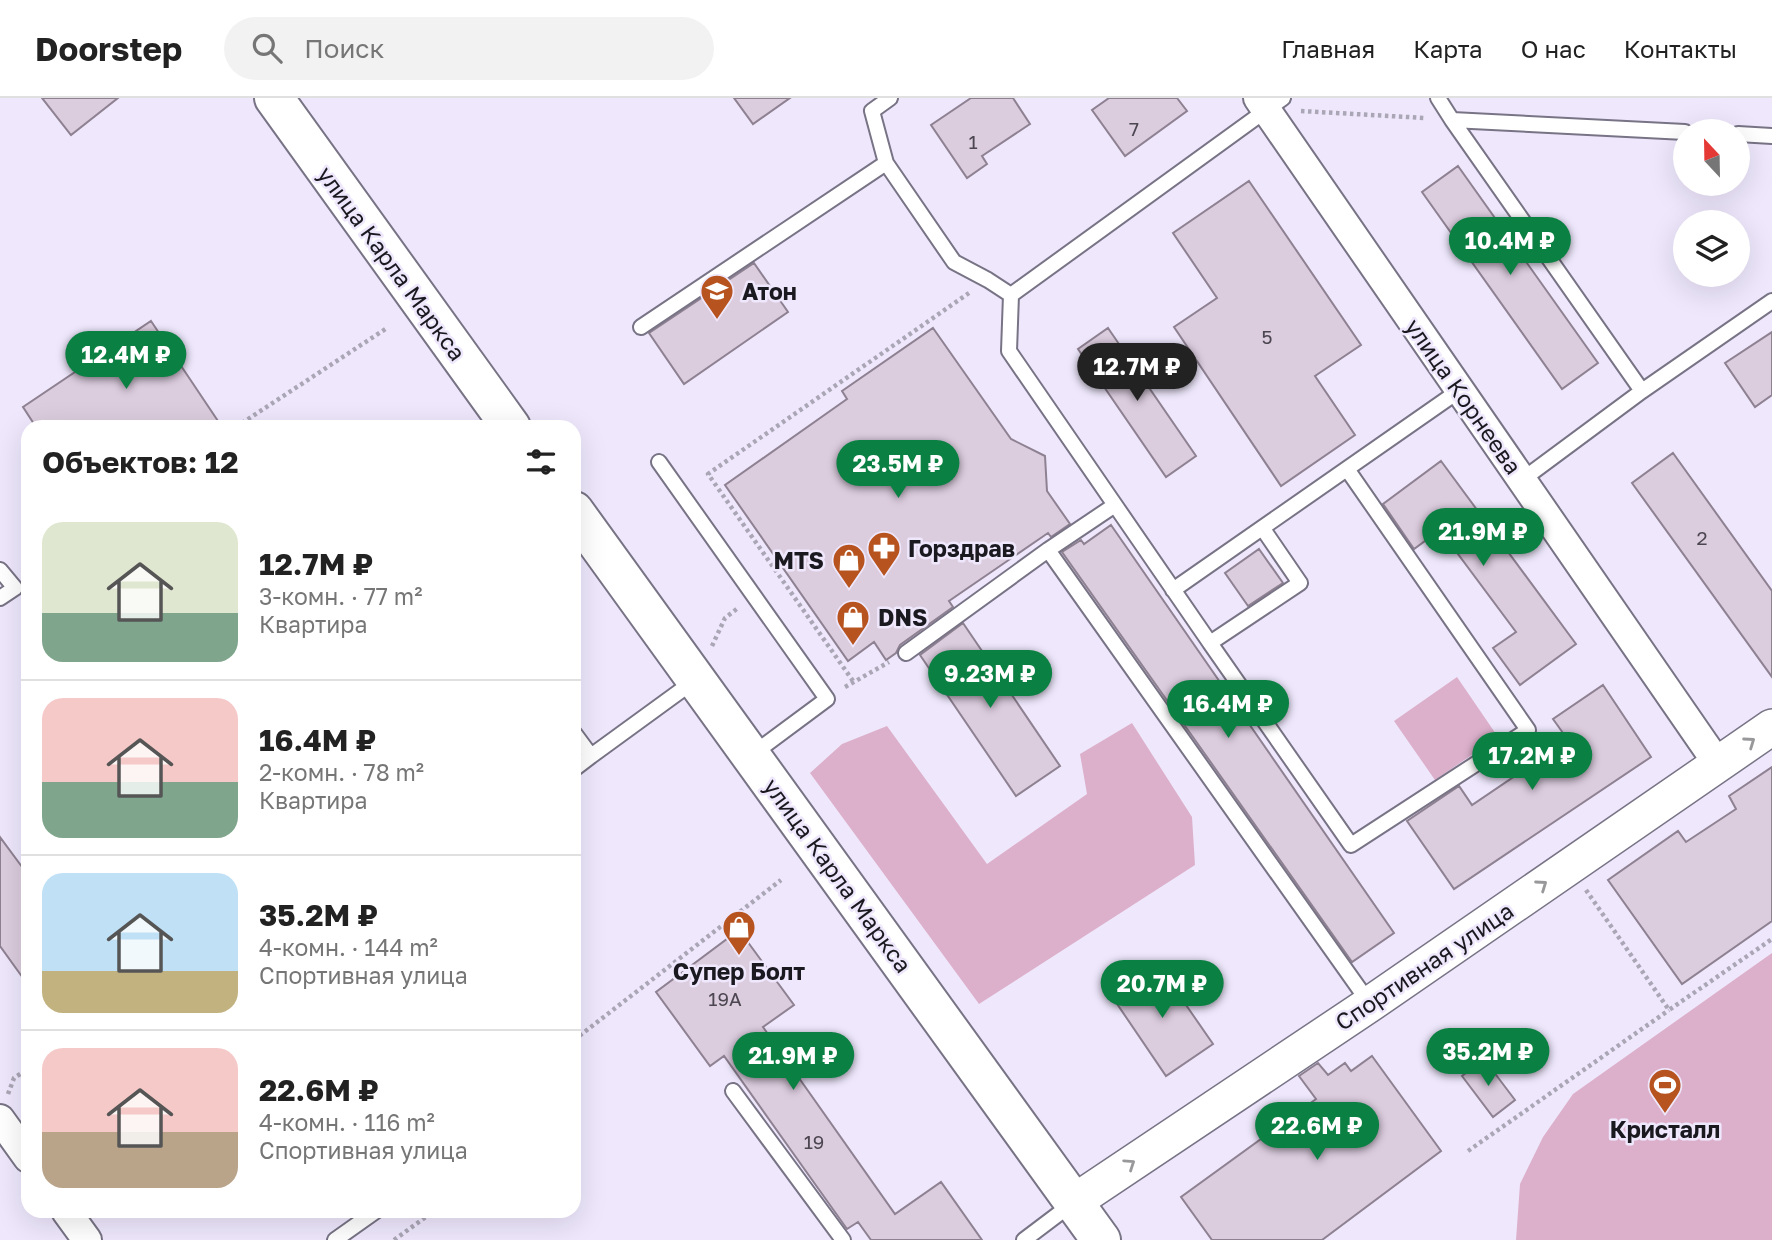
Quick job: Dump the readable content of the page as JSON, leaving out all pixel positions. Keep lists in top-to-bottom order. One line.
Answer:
{"streets":{"main road":["улица Карла Маркса"],"street":["улица Корнеева","Спортивная улица"]},"crossings":[["улица Карла Маркса","Спортивная улица"],["улица Корнеева","Спортивная улица"]],"one_way":["Спортивная улица"],"places":{"school or university":["Атон"],"pharmacy":["Горздрав"],"shop":["MTS","DNS","Супер Болт"],"sports":["Кристалл"]},"house_numbers":["7","1","5","2","19А","19"],"north":"top","page":{"header":"Doorstep","search":"Поиск","nav":["Главная","Карта","О нас","Контакты"],"price":["10.4M ₽","12.4M ₽","12.7M ₽","23.5M ₽","21.9M ₽","9.23M ₽","16.4M ₽","17.2M ₽","20.7M ₽","35.2M ₽","21.9M ₽","22.6M ₽"],"heading":"Объектов: 12","list":[{"name":"12.7M ₽","note":"3-комн. · 77 m² · Квартира"},{"name":"16.4M ₽","note":"2-комн. · 78 m² · Квартира"},{"name":"35.2M ₽","note":"4-комн. · 144 m² · Спортивная улица"},{"name":"22.6M ₽","note":"4-комн. · 116 m² · Спортивная улица"}]}}
